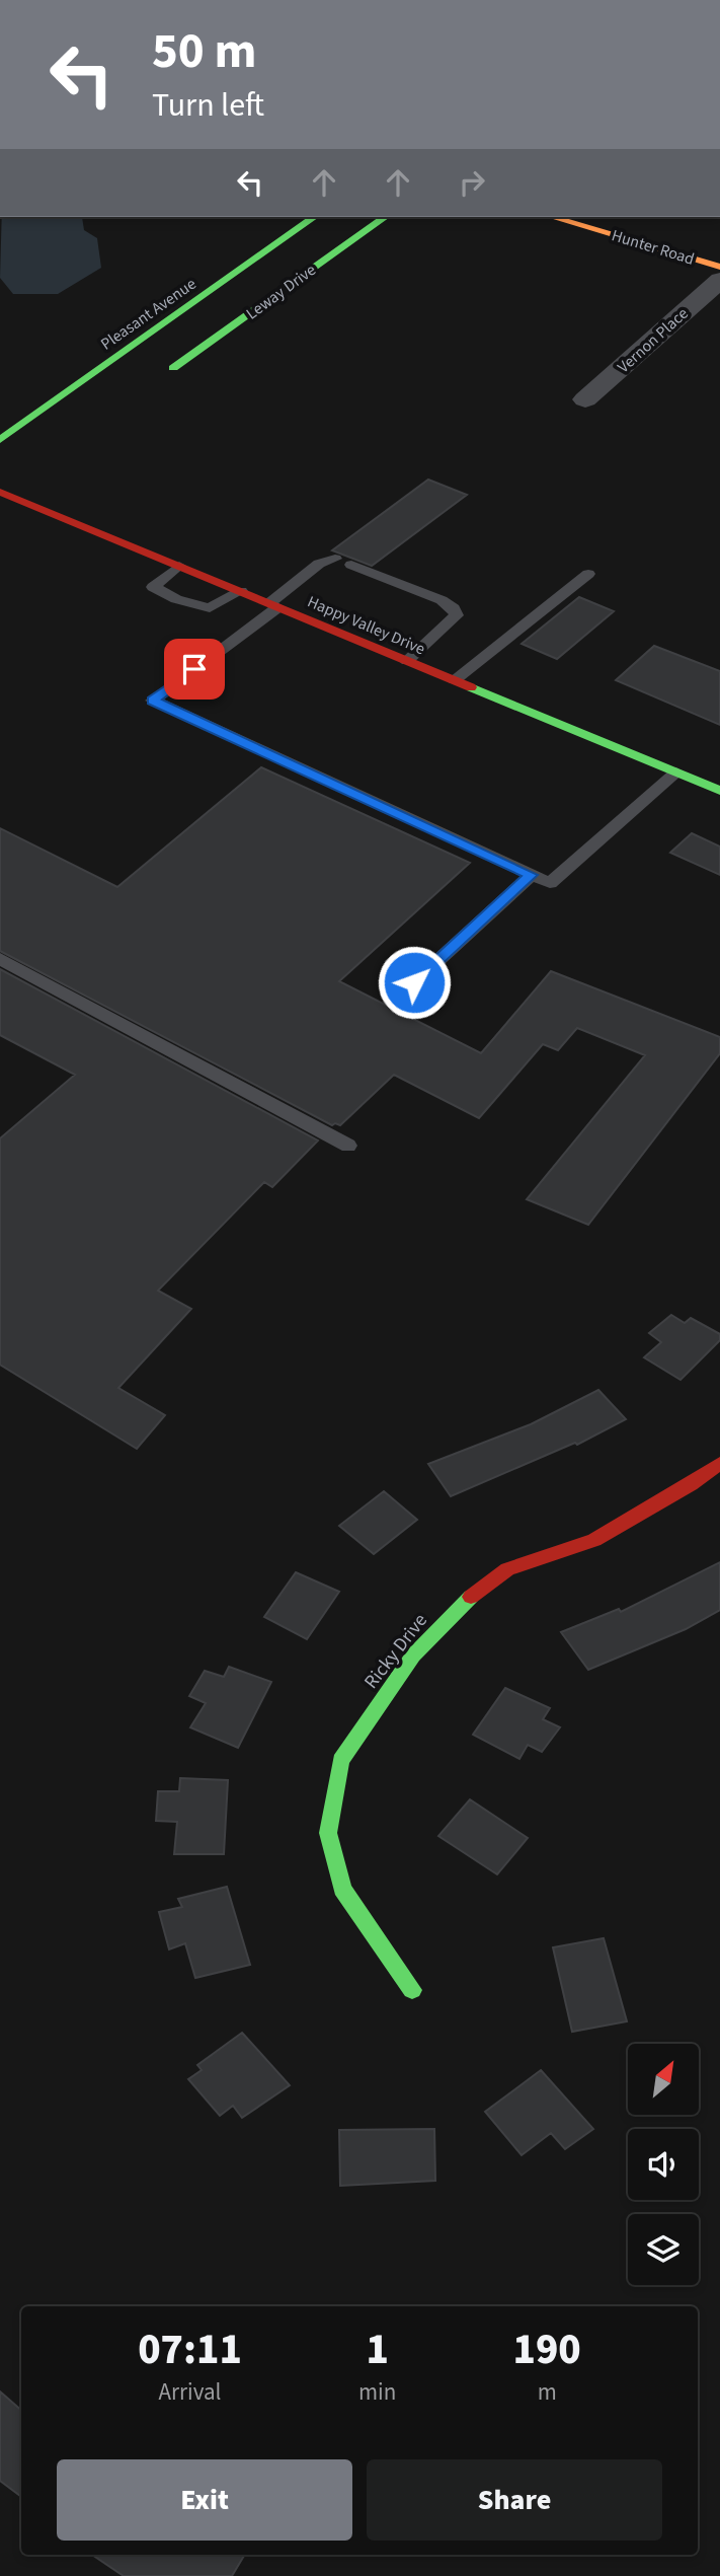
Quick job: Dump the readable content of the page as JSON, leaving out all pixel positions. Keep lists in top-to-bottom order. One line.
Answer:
{"streets":{"street":["Hunter Road","Leway Drive","Pleasant Avenue","Vernon Place","Happy Valley Drive","Ricky Drive"]},"north":"top right","page":{"turn":["50 m","Turn left"],"eta":["07:11","Arrival","1","min","190","m"],"buttons":["Exit","Share"]}}
